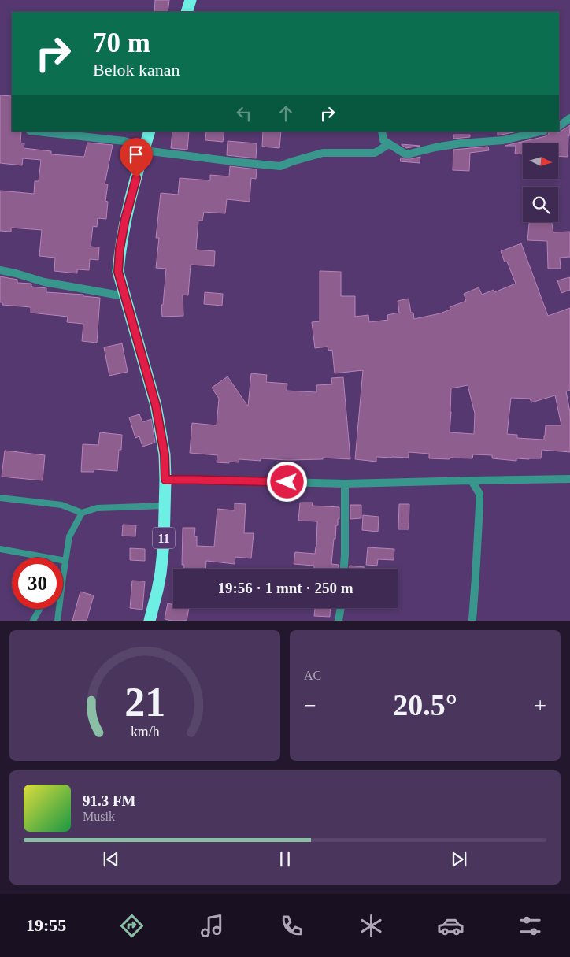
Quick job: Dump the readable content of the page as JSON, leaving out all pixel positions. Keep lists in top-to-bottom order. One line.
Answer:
{"streets":{"highway":["11"]},"north":"right","page":{"turn":["70 m","Belok kanan"],"limit":"30","trip":"19:56 · 1 mnt · 250 m","tile":"AC","heat":["−","20.5°","+"],"song":["91.3 FM","Musik"],"tabs":"19:55","gauge":["21","km/h"]}}
